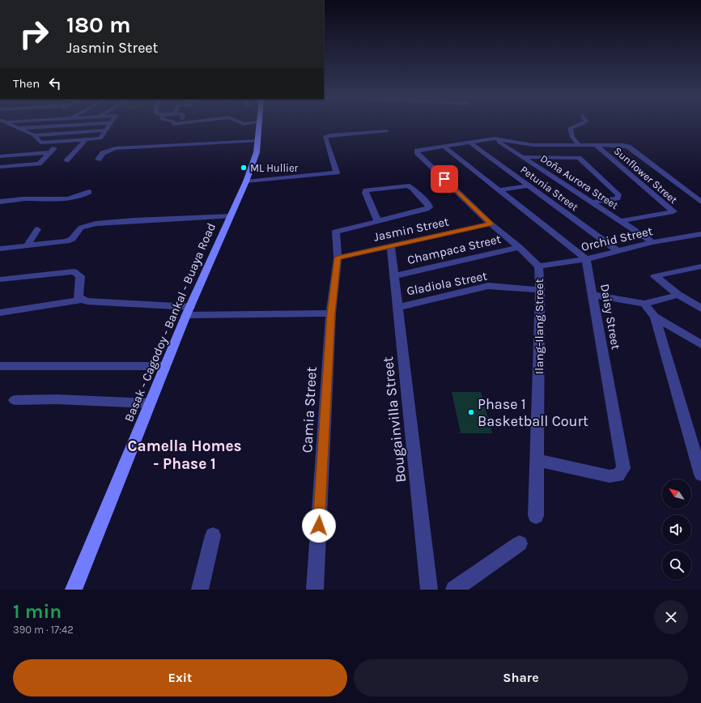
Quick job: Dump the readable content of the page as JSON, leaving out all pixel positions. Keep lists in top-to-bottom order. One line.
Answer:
{"streets":{"street":["Sunflower Street","Doña Aurora Street","Petunia Street","Jasmin Street","Orchid Street","Champaca Street","Gladiola Street","Daisy Street","Basak - Cagodoy - Bankal - Buaya Road","Ilang-Ilang Street","Camia Street","Bougainvilla Street"]},"crossings":[["Sunflower Street","Doña Aurora Street"],["Doña Aurora Street","Orchid Street"],["Petunia Street","Orchid Street"],["Jasmin Street","Ilang-Ilang Street"],["Jasmin Street","Camia Street"],["Jasmin Street","Bougainvilla Street"],["Orchid Street","Daisy Street"],["Orchid Street","Ilang-Ilang Street"],["Champaca Street","Ilang-Ilang Street"],["Champaca Street","Bougainvilla Street"],["Gladiola Street","Ilang-Ilang Street"],["Gladiola Street","Bougainvilla Street"],["Daisy Street","Ilang-Ilang Street"]],"districts":["Camella Homes - Phase 1"],"places":["ML Hullier","Phase 1 Basketball Court"],"north":"top left","page":{"turn":["180 m","Jasmin Street"],"then":"Then","heading":["1 min","390 m · 17:42"],"buttons":["Exit","Share"]}}
